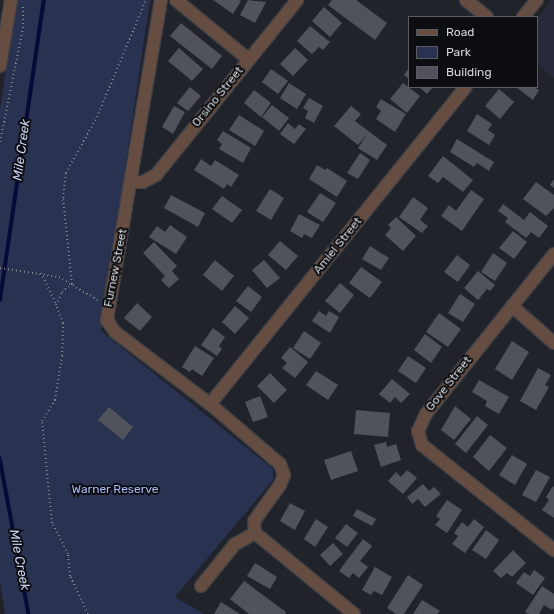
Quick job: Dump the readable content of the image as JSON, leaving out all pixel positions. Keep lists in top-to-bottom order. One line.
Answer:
{"streets":{"street":["Orsino Street","Amiel Street","Furnew Street","Gove Street"]},"crossings":[["Orsino Street","Furnew Street"],["Amiel Street","Furnew Street"]],"water":["Mile Creek"],"parks":["Warner Reserve"],"legend":["Road","Park","Building"]}
